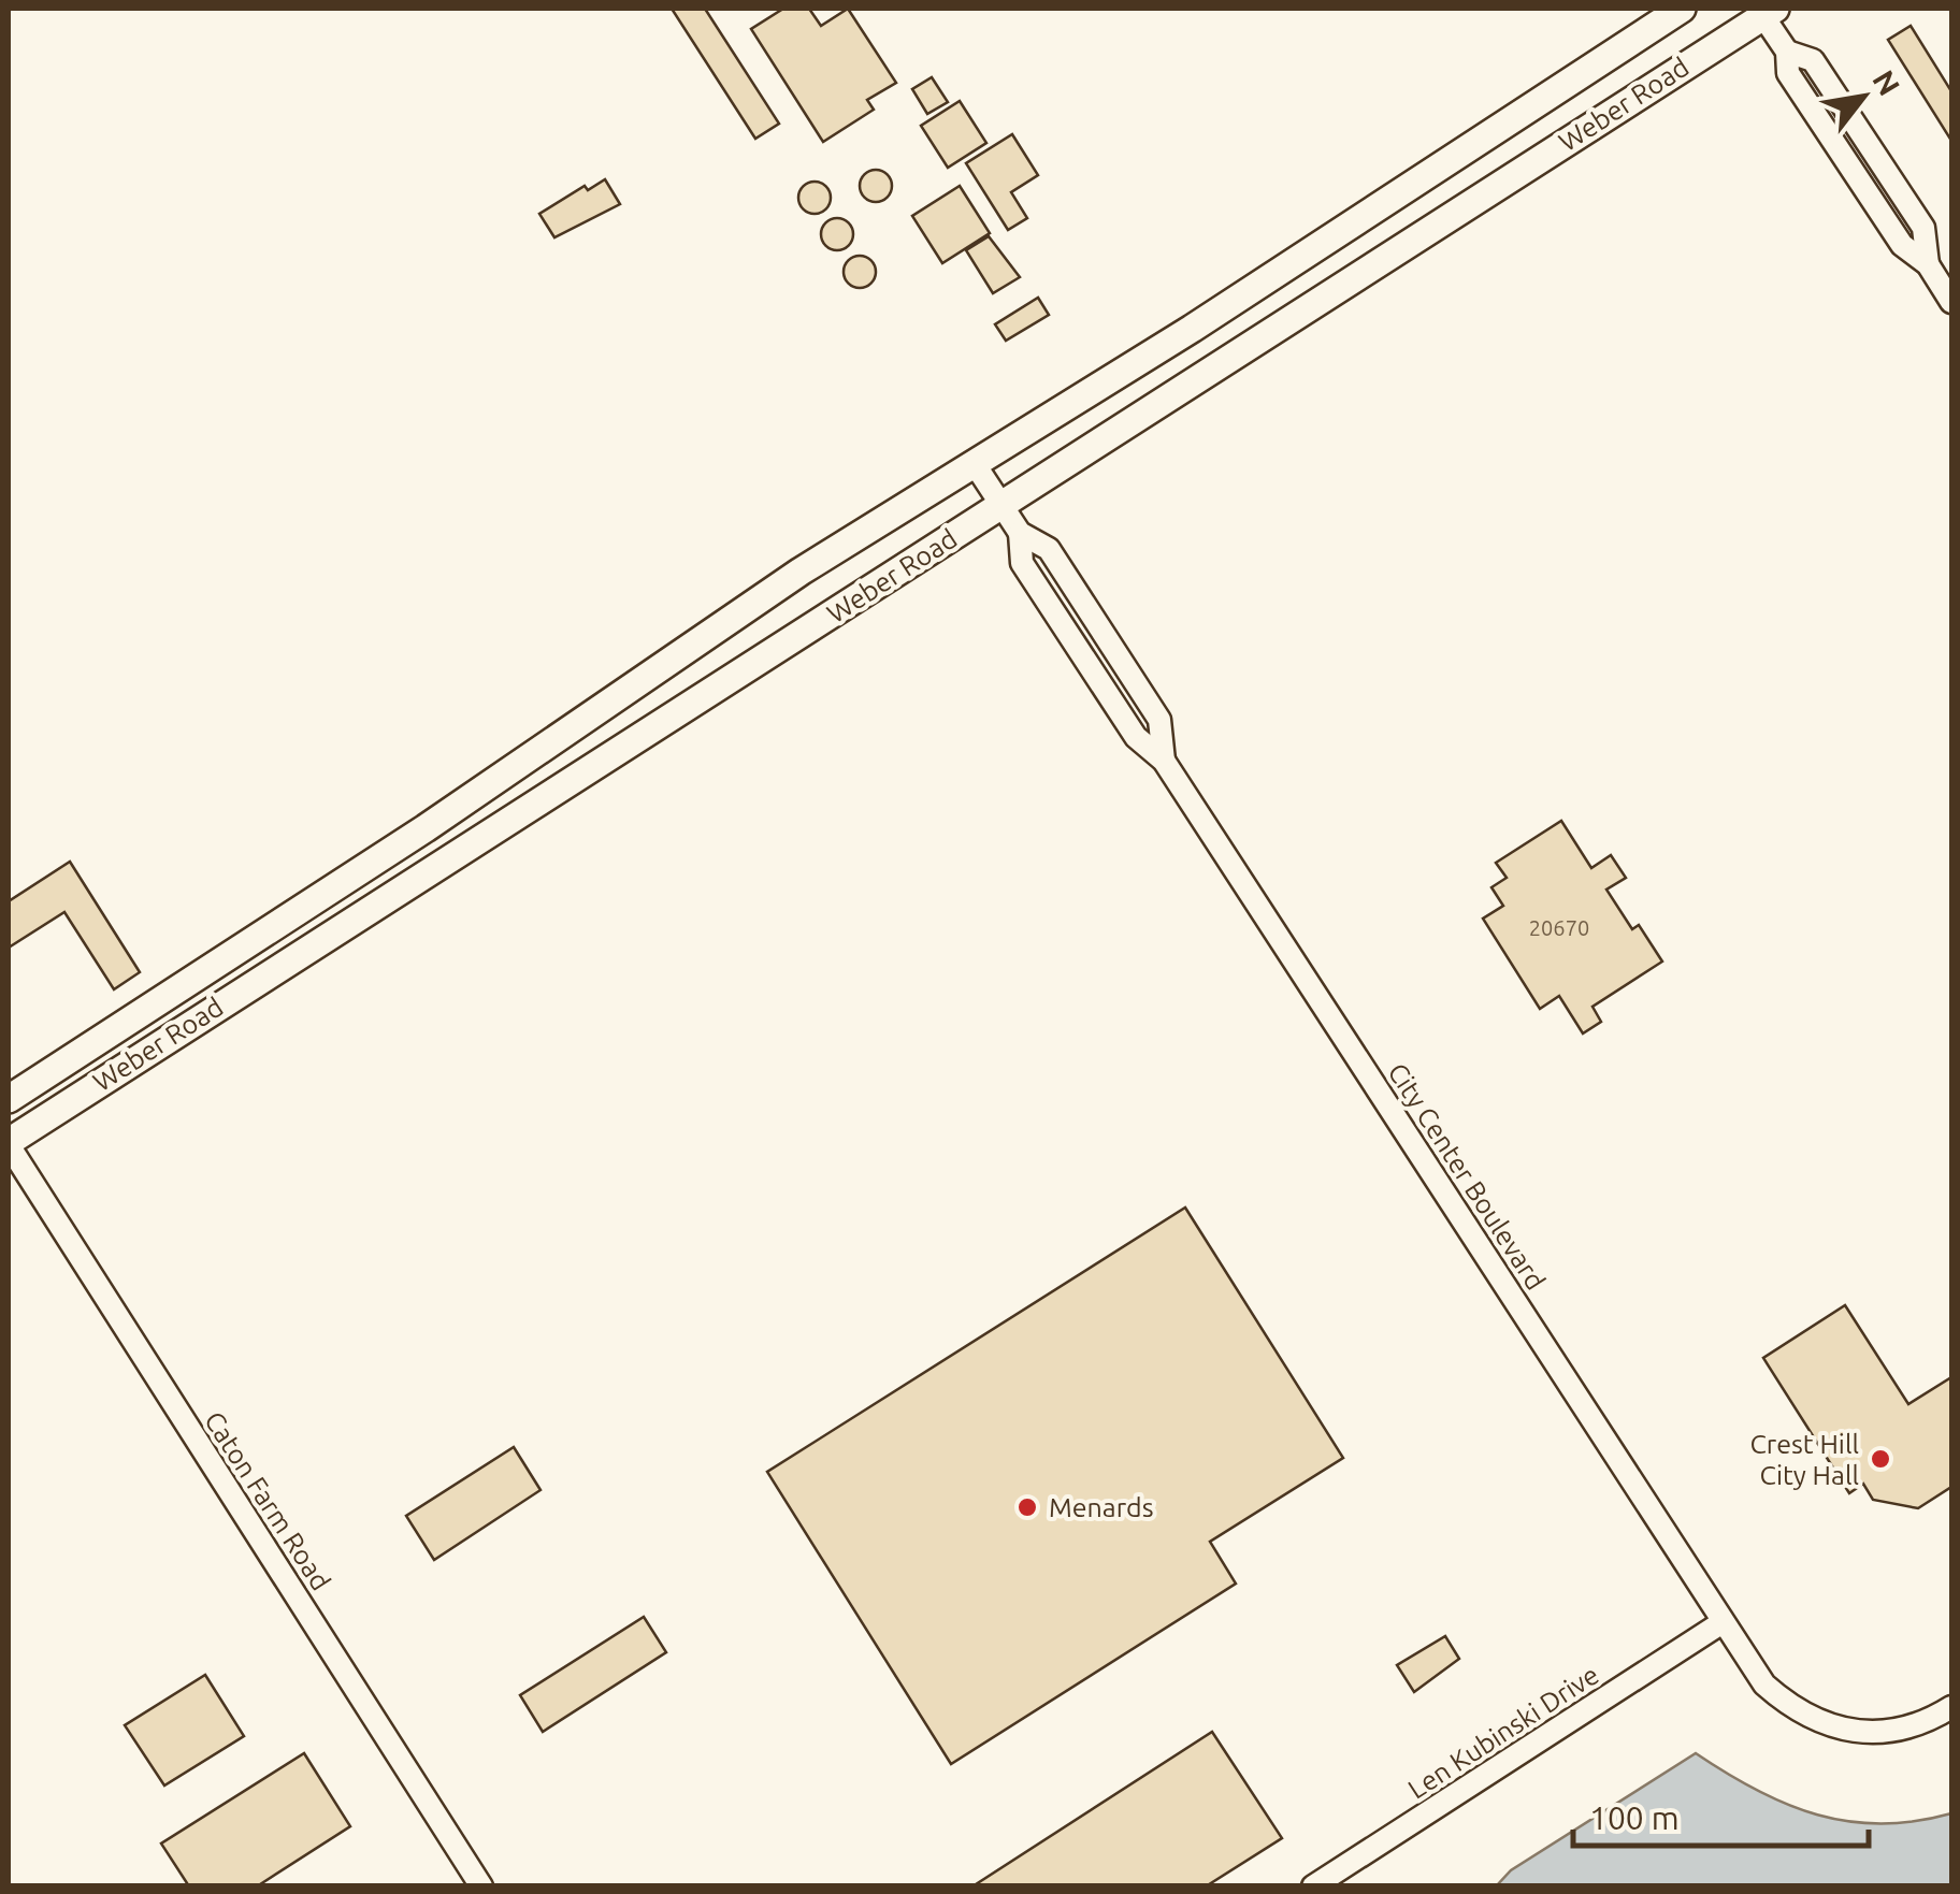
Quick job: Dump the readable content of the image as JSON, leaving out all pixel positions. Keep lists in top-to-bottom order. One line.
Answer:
{"streets":{"main road":["Weber Road"],"street":["City Center Boulevard","Caton Farm Road","Len Kubinski Drive"]},"crossings":[["Weber Road","City Center Boulevard"],["Weber Road","Caton Farm Road"],["City Center Boulevard","Len Kubinski Drive"]],"places":["Crest Hill City Hall","Menards"],"house_numbers":["20670"],"scale_bar":"100 m","north":"top right"}
